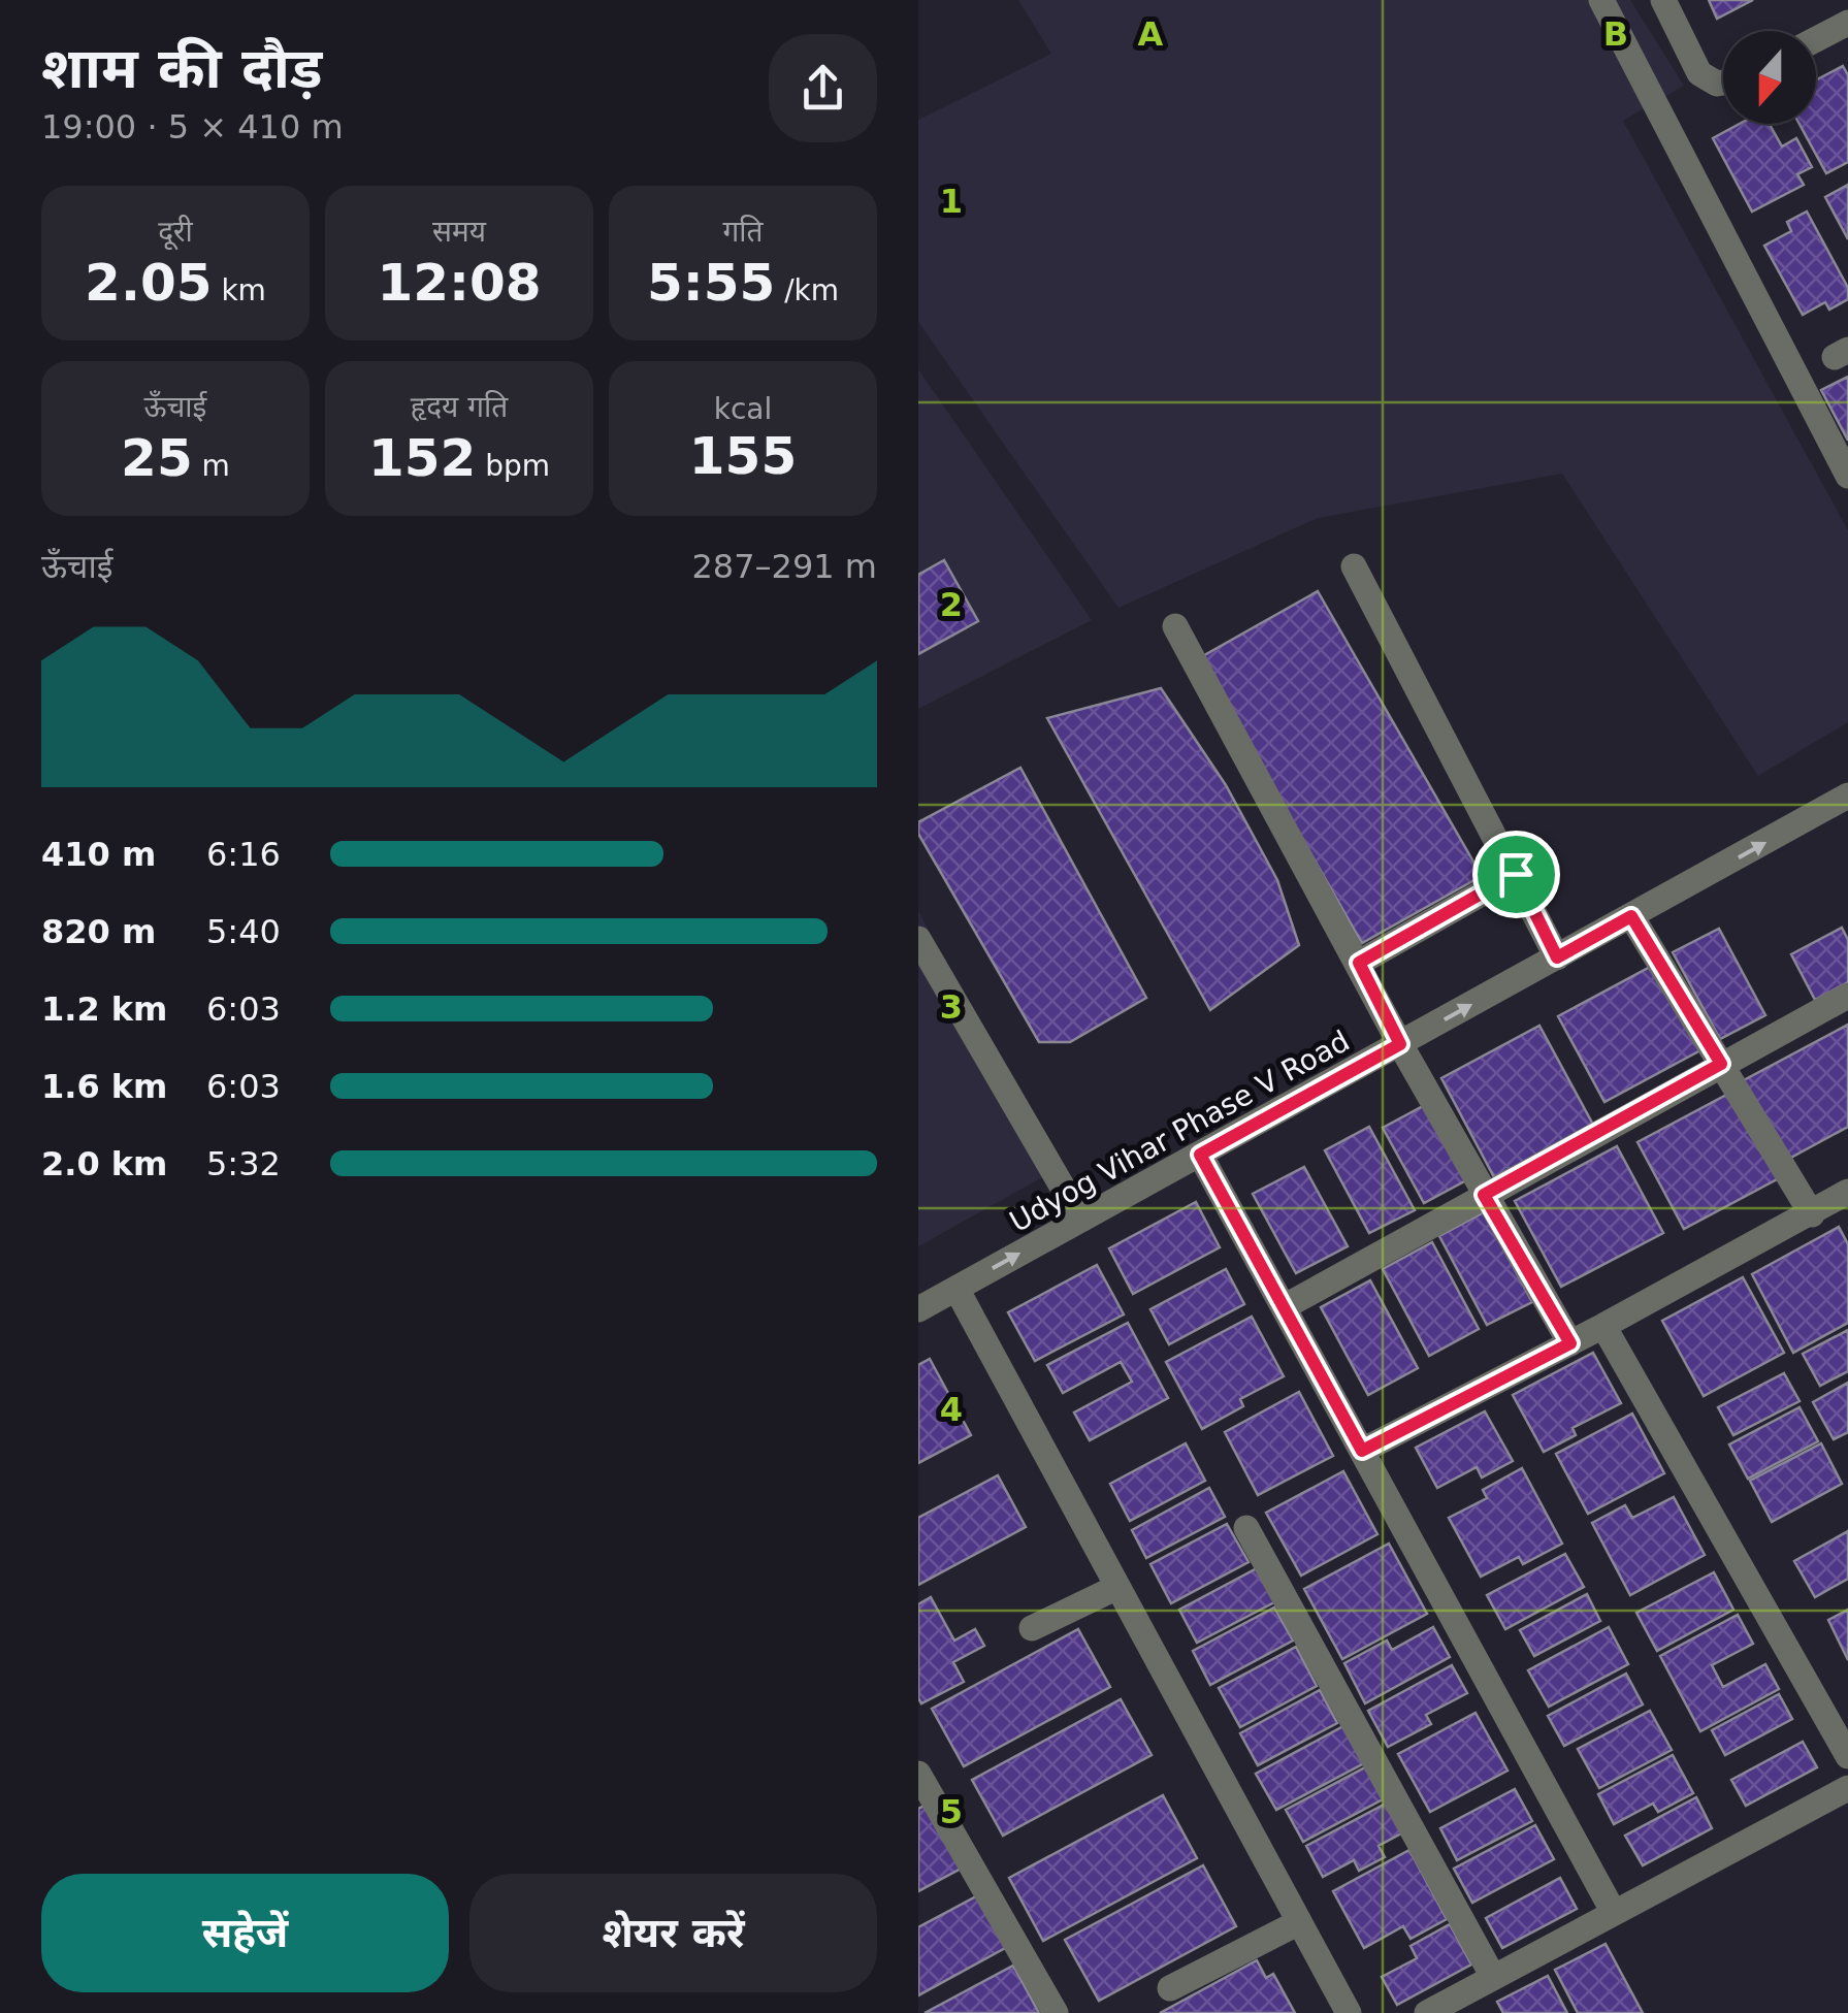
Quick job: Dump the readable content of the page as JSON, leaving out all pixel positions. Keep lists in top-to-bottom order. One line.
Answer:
{"streets":{"street":["Udyog Vihar Phase V Road"]},"north":"bottom","page":{"heading":["शाम की दौड़","19:00 · 5 × 410 m"],"stats":[["दूरी","2.05 km"],["समय","12:08"],["गति","5:55 /km"],["ऊँचाई","25 m"],["हृदय गति","152 bpm"],["kcal","155"]],"chart":["ऊँचाई","287–291 m"],"list":[{"name":"410 m","note":"6:16"},{"name":"820 m","note":"5:40"},{"name":"1.2 km","note":"6:03"},{"name":"1.6 km","note":"6:03"},{"name":"2.0 km","note":"5:32"}],"buttons":["सहेजें","शेयर करें"]},"grid":{"columns":["A","B"],"rows":["1","2","3","4","5"]}}
